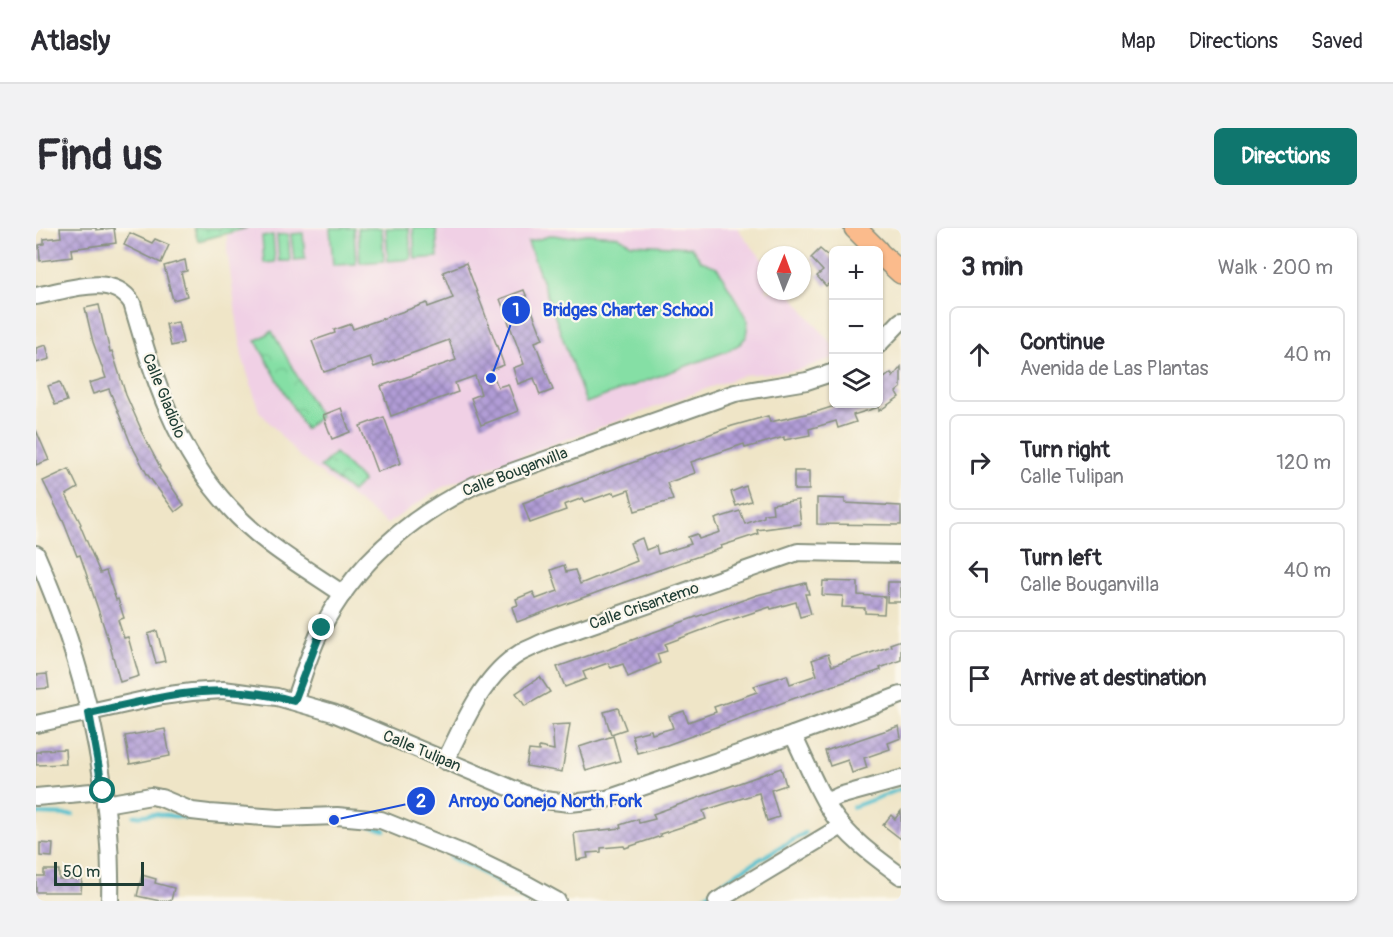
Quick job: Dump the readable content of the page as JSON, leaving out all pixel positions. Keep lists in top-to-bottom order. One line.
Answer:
{"streets":{"street":["Calle Gladiolo","Calle Bouganvilla","Calle Crisantemo","Calle Tulipan"]},"crossings":[["Calle Gladiolo","Calle Bouganvilla"],["Calle Bouganvilla","Calle Tulipan"],["Calle Crisantemo","Calle Tulipan"]],"places":["Bridges Charter School","Arroyo Conejo North Fork"],"scale_bar":"50 m","north":"top","page":{"header":"Atlasly","nav":["Map","Directions","Saved"],"buttons":"Directions","title":"Find us","heading":["3 min","Walk · 200 m"],"map_buttons":["+","−"],"list":[["Continue","Avenida de Las Plantas","40 m"],["Turn right","Calle Tulipan","120 m"],["Turn left","Calle Bouganvilla","40 m"],"Arrive at destination"],"scale":"50 m"}}
